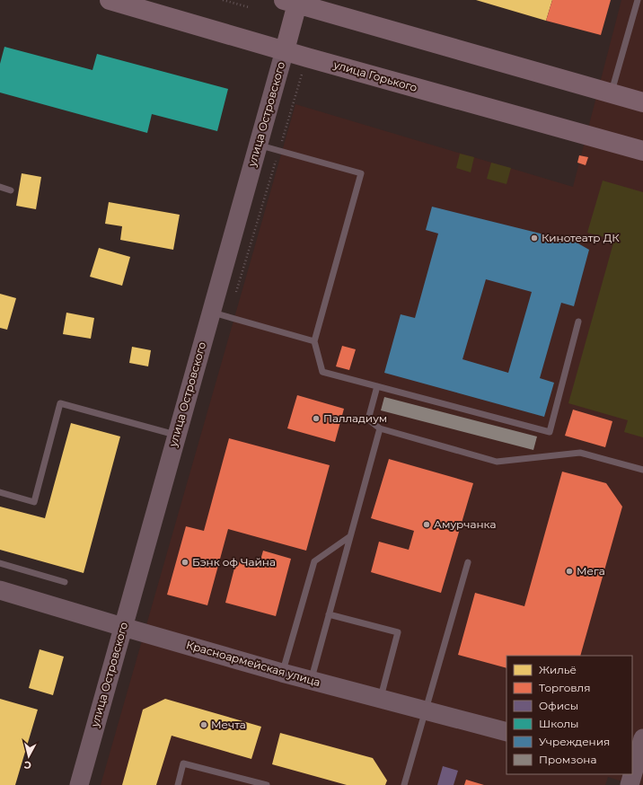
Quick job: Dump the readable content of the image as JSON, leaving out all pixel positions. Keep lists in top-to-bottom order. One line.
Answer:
{"streets":{"main road":["улица Горького","улица Островского"],"street":["Красноармейская улица"]},"crossings":[["улица Горького","улица Островского"],["улица Островского","Красноармейская улица"]],"places":["Кинотеатр ДК","Палладиум","Амурчанка","Бэнк оф Чайна","Мега","Мечта"],"legend":["Жильё","Торговля","Офисы","Школы","Учреждения","Промзона"],"north":"bottom"}
